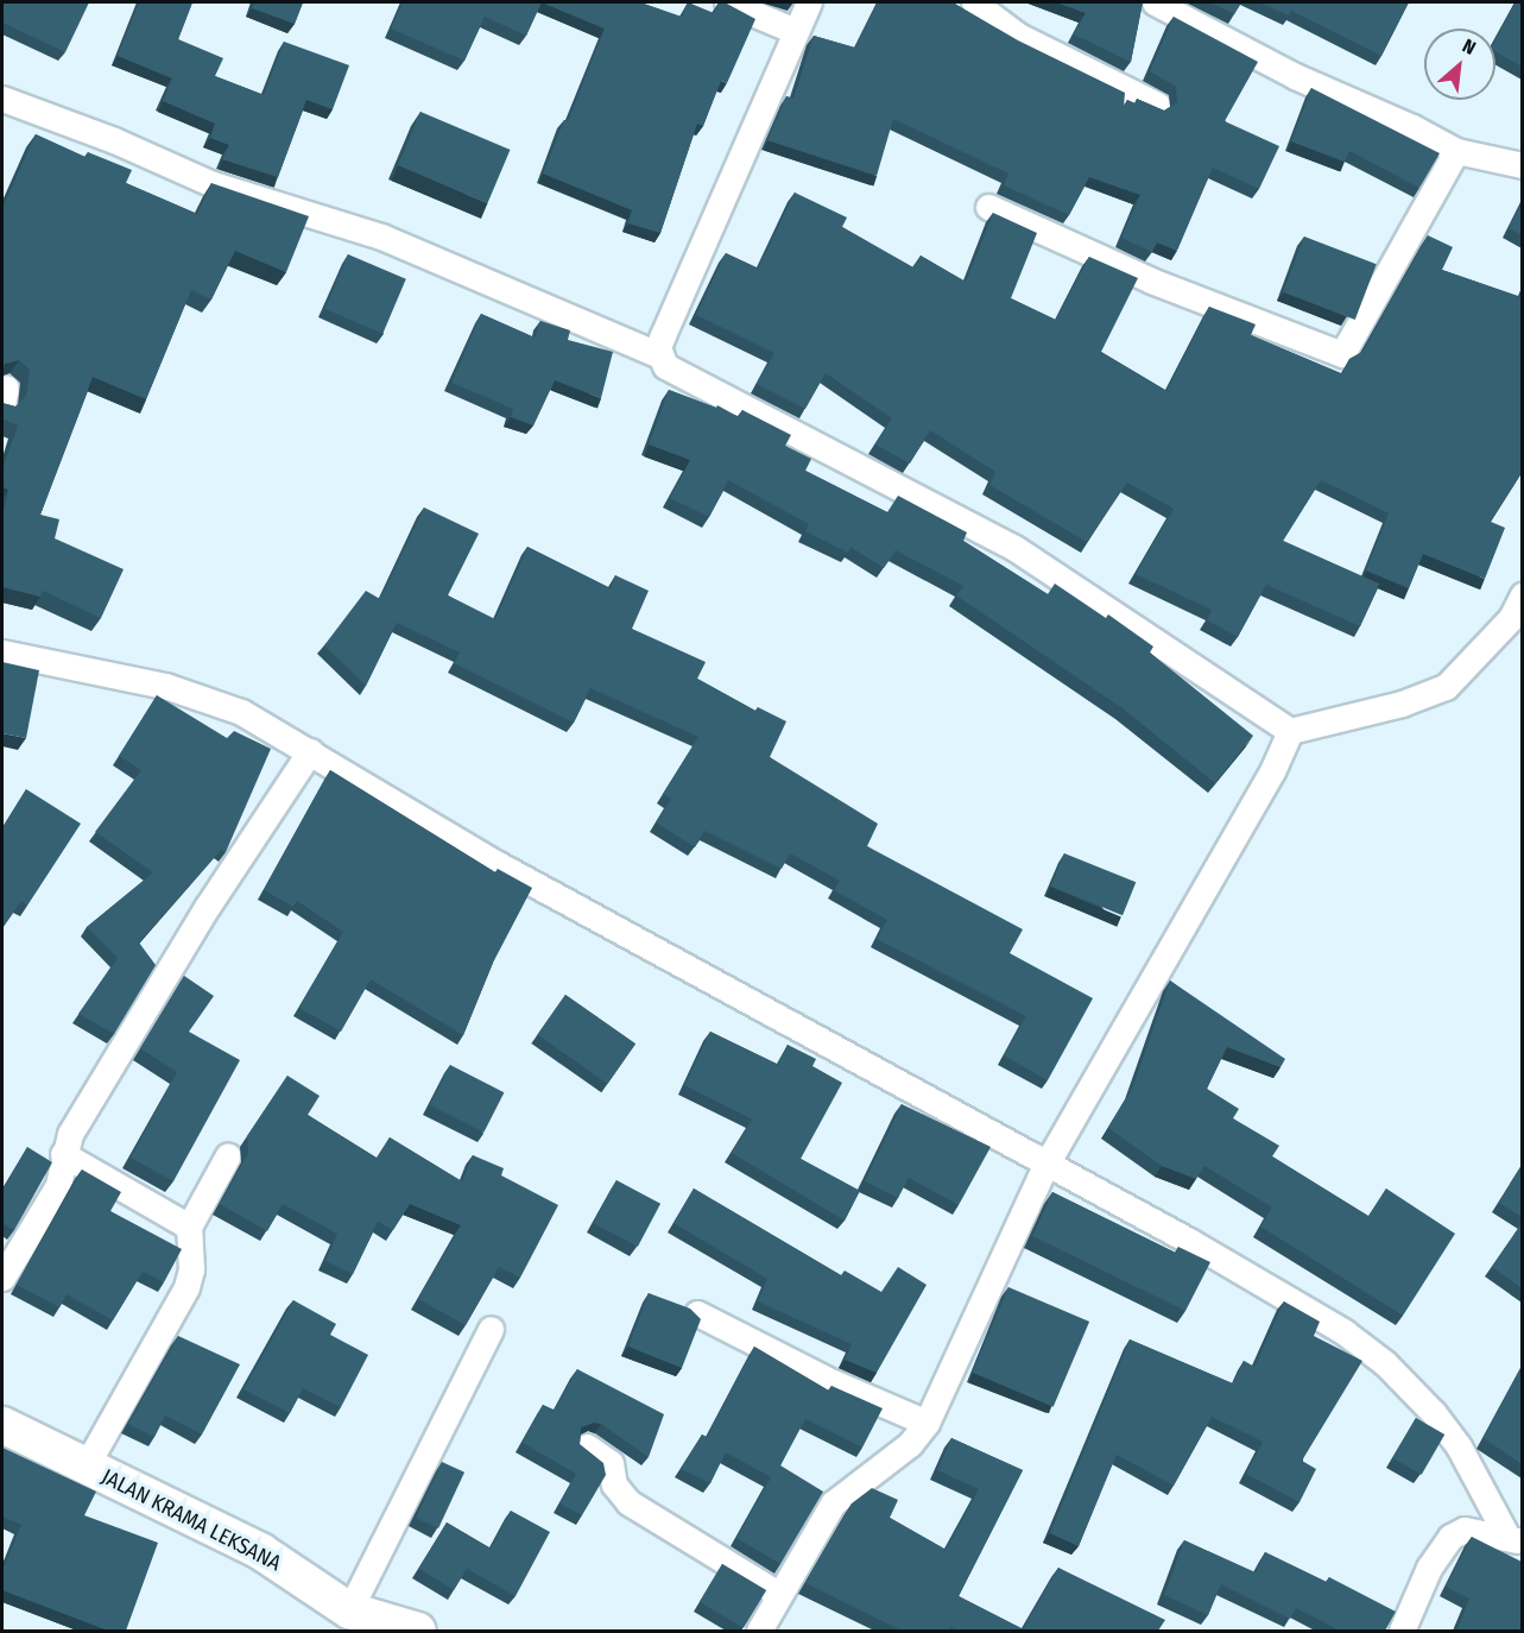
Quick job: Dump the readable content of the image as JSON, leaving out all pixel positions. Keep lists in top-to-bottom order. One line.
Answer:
{"streets":{"street":["JALAN KRAMA LEKSANA"]},"north":"top right"}
